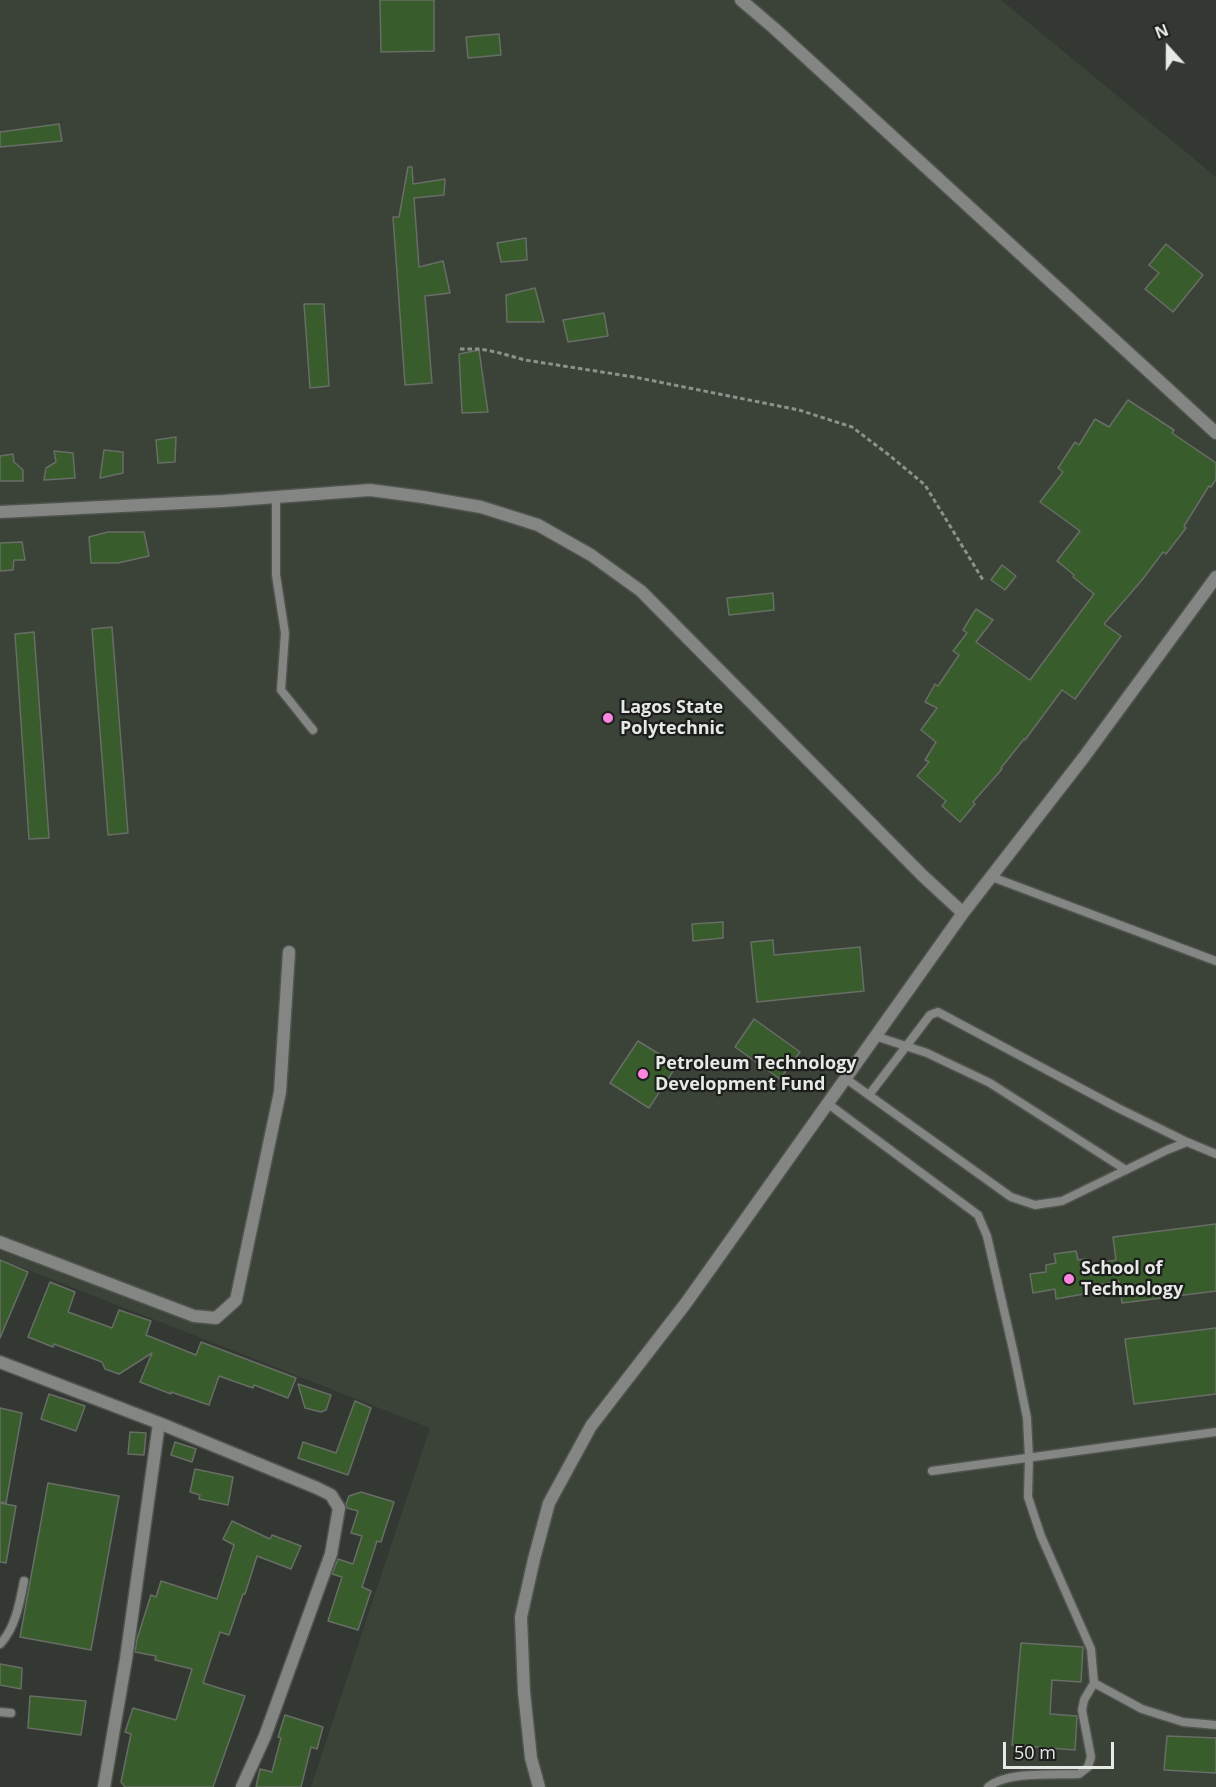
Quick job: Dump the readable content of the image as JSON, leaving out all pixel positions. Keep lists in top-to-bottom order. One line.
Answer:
{"places":["Lagos State Polytechnic","Petroleum Technology Development Fund","School of Technology"],"scale_bar":"50 m","north":"top"}
